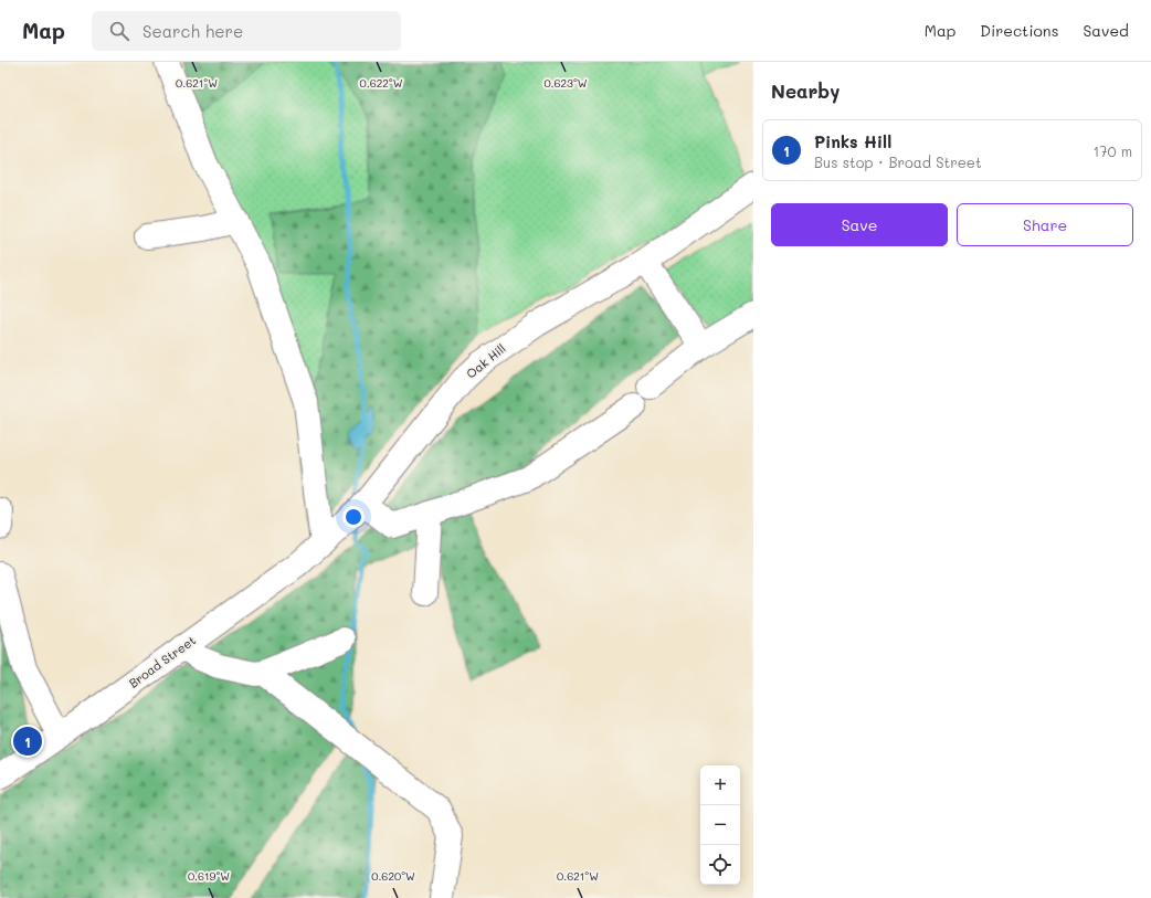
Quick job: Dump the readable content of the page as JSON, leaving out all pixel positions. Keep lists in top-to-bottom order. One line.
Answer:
{"streets":{"street":["Oak Hill","Broad Street"]},"crossings":[["Oak Hill","Broad Street"]],"page":{"header":"Map","search":"Search here","nav":["Map","Directions","Saved"],"heading":"Nearby","list":[{"mark":"1","name":"Pinks Hill","note":"Bus stop · Broad Street","value":"170 m"}],"buttons":["Save","Share"],"pins":"1","map_buttons":["+","−"]},"coordinates":["0.621°W","0.622°W","0.623°W","0.619°W","0.620°W"]}
